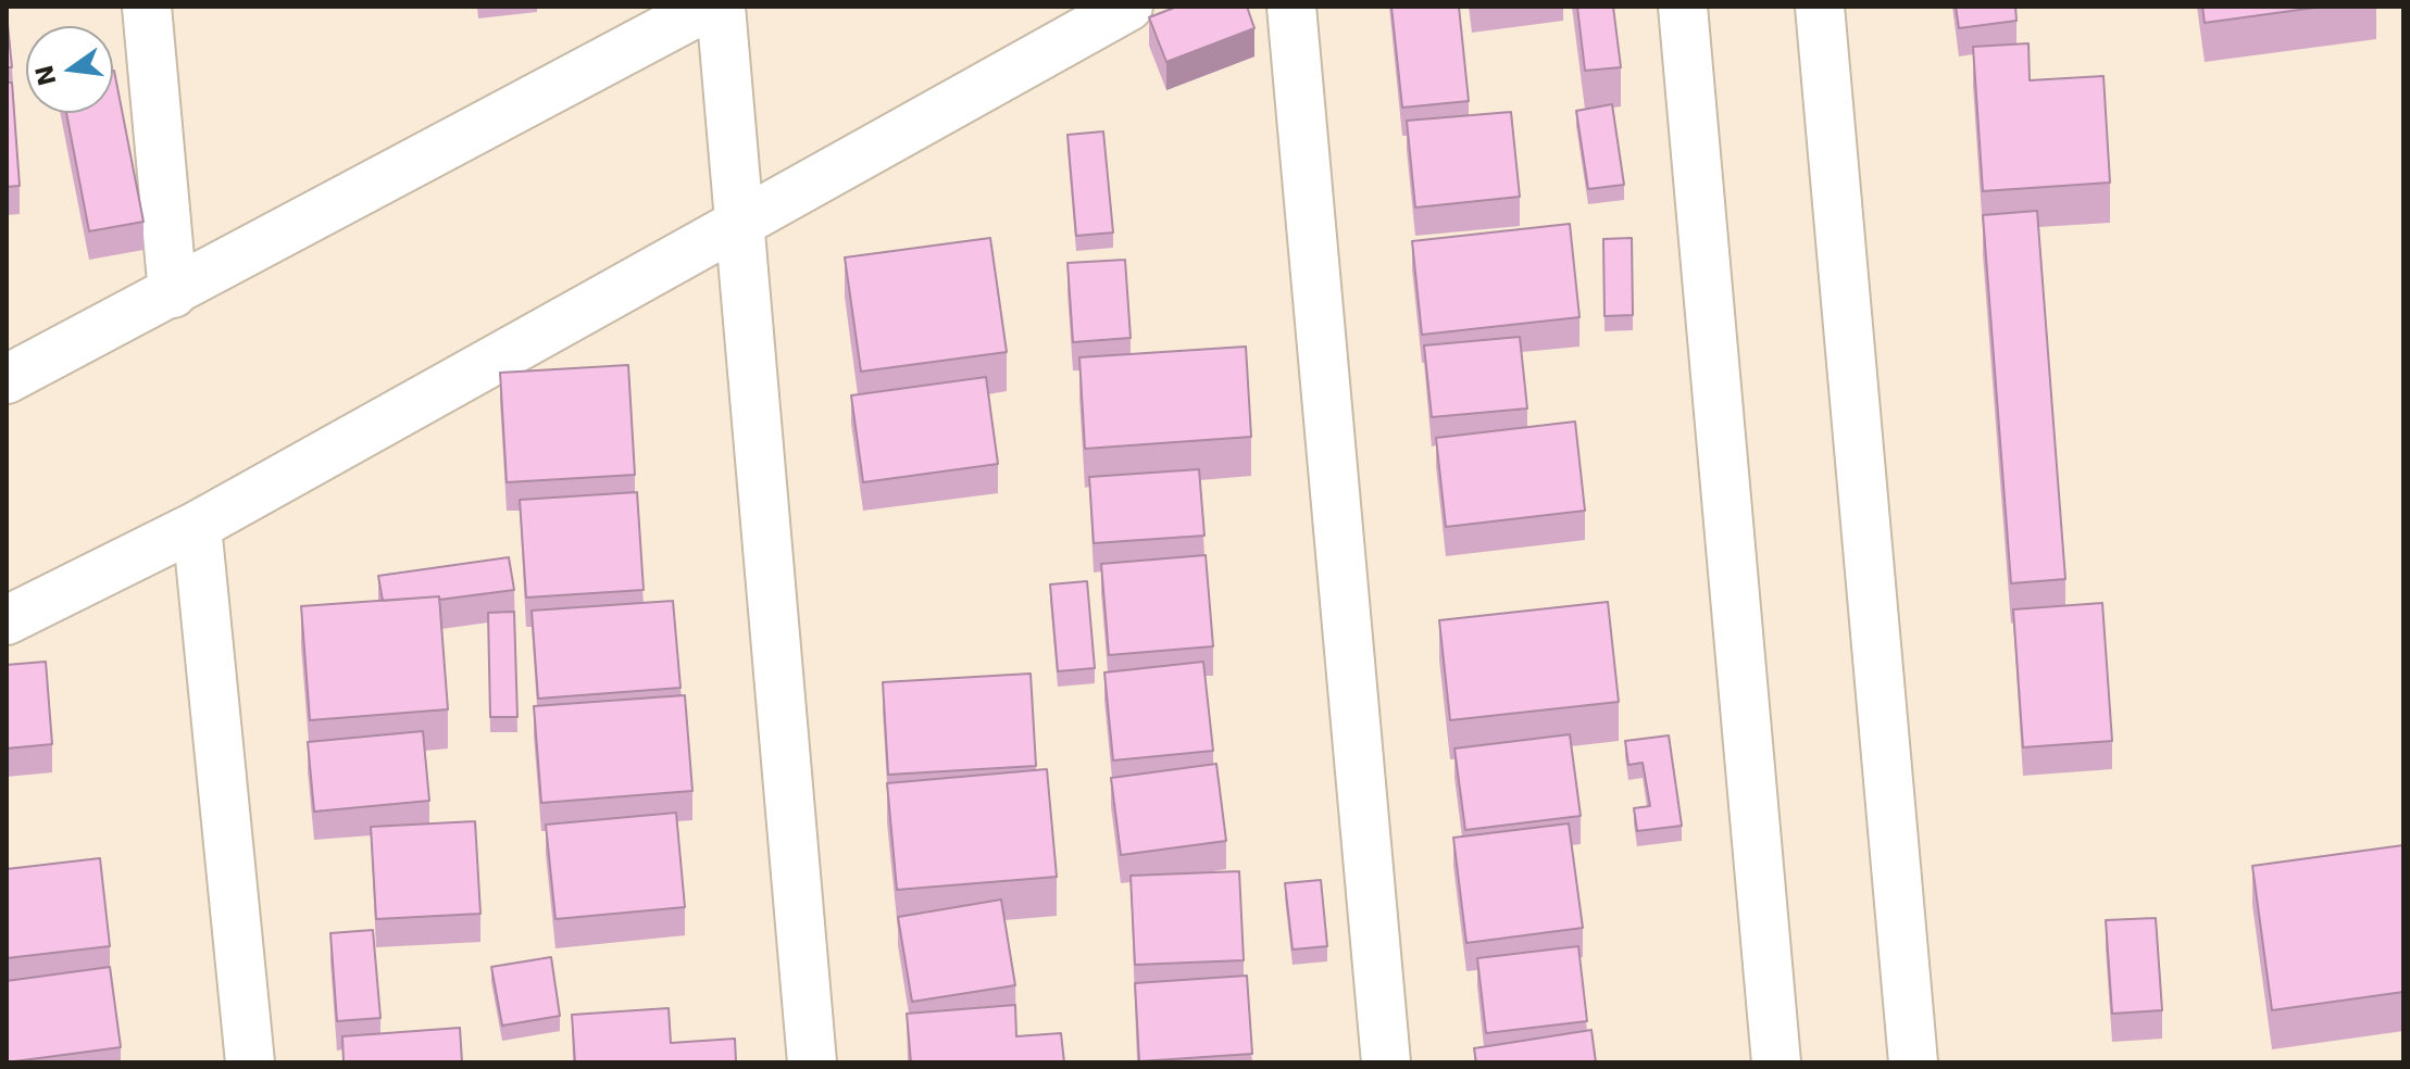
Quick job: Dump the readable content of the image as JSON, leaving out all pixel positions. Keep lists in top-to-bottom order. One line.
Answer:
{"north":"left"}
